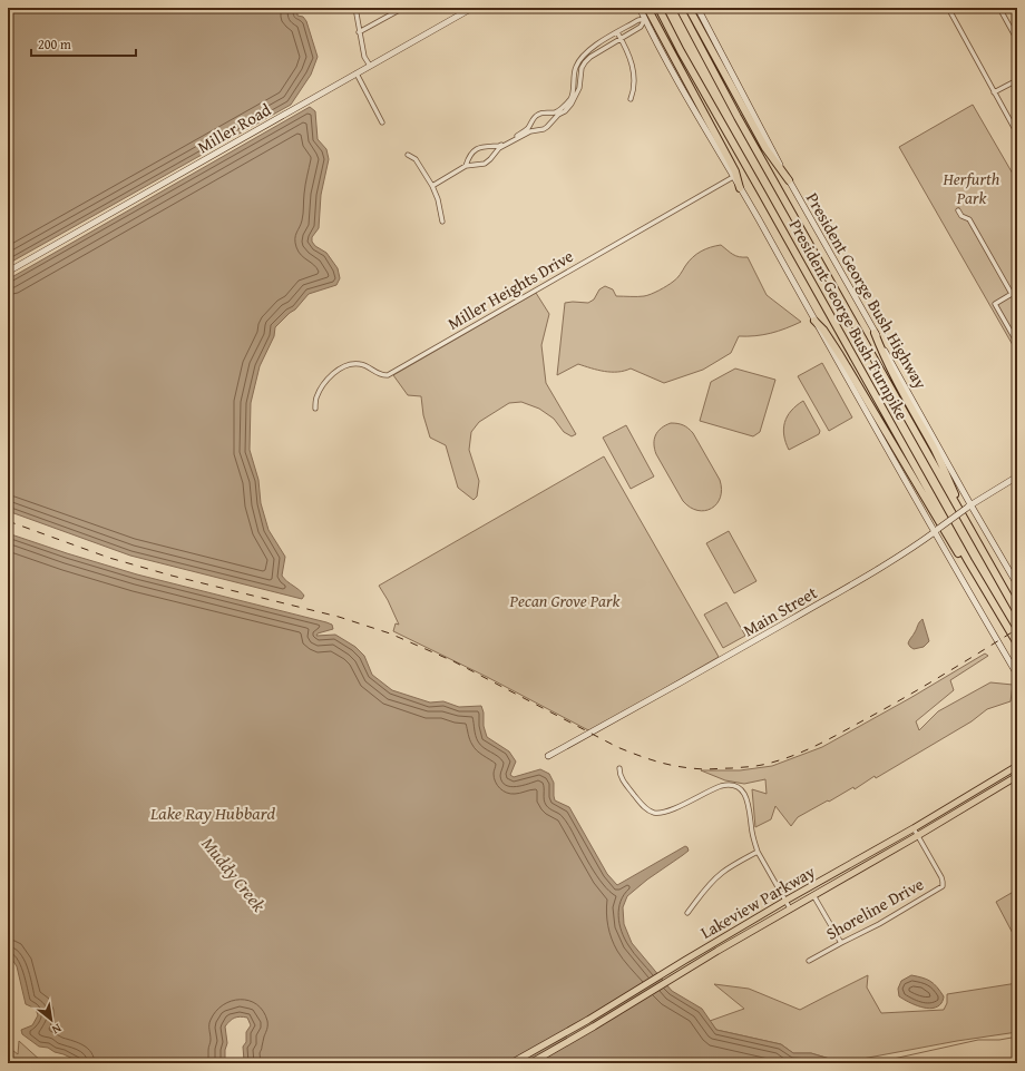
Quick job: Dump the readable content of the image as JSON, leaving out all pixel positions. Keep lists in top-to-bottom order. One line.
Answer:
{"streets":{"highway":["President George Bush Turnpike"],"main road":["Miller Road","President George Bush Highway","Main Street","Lakeview Parkway"],"street":["Miller Heights Drive","Shoreline Drive"]},"crossings":[["President George Bush Highway","President George Bush Turnpike"],["President George Bush Highway","Main Street"],["President George Bush Turnpike","Main Street"],["Lakeview Parkway","Shoreline Drive"]],"water":["Lake Ray Hubbard","Muddy Creek"],"parks":["Herfurth Park","Pecan Grove Park"],"scale_bar":"200 m","north":"bottom right"}
